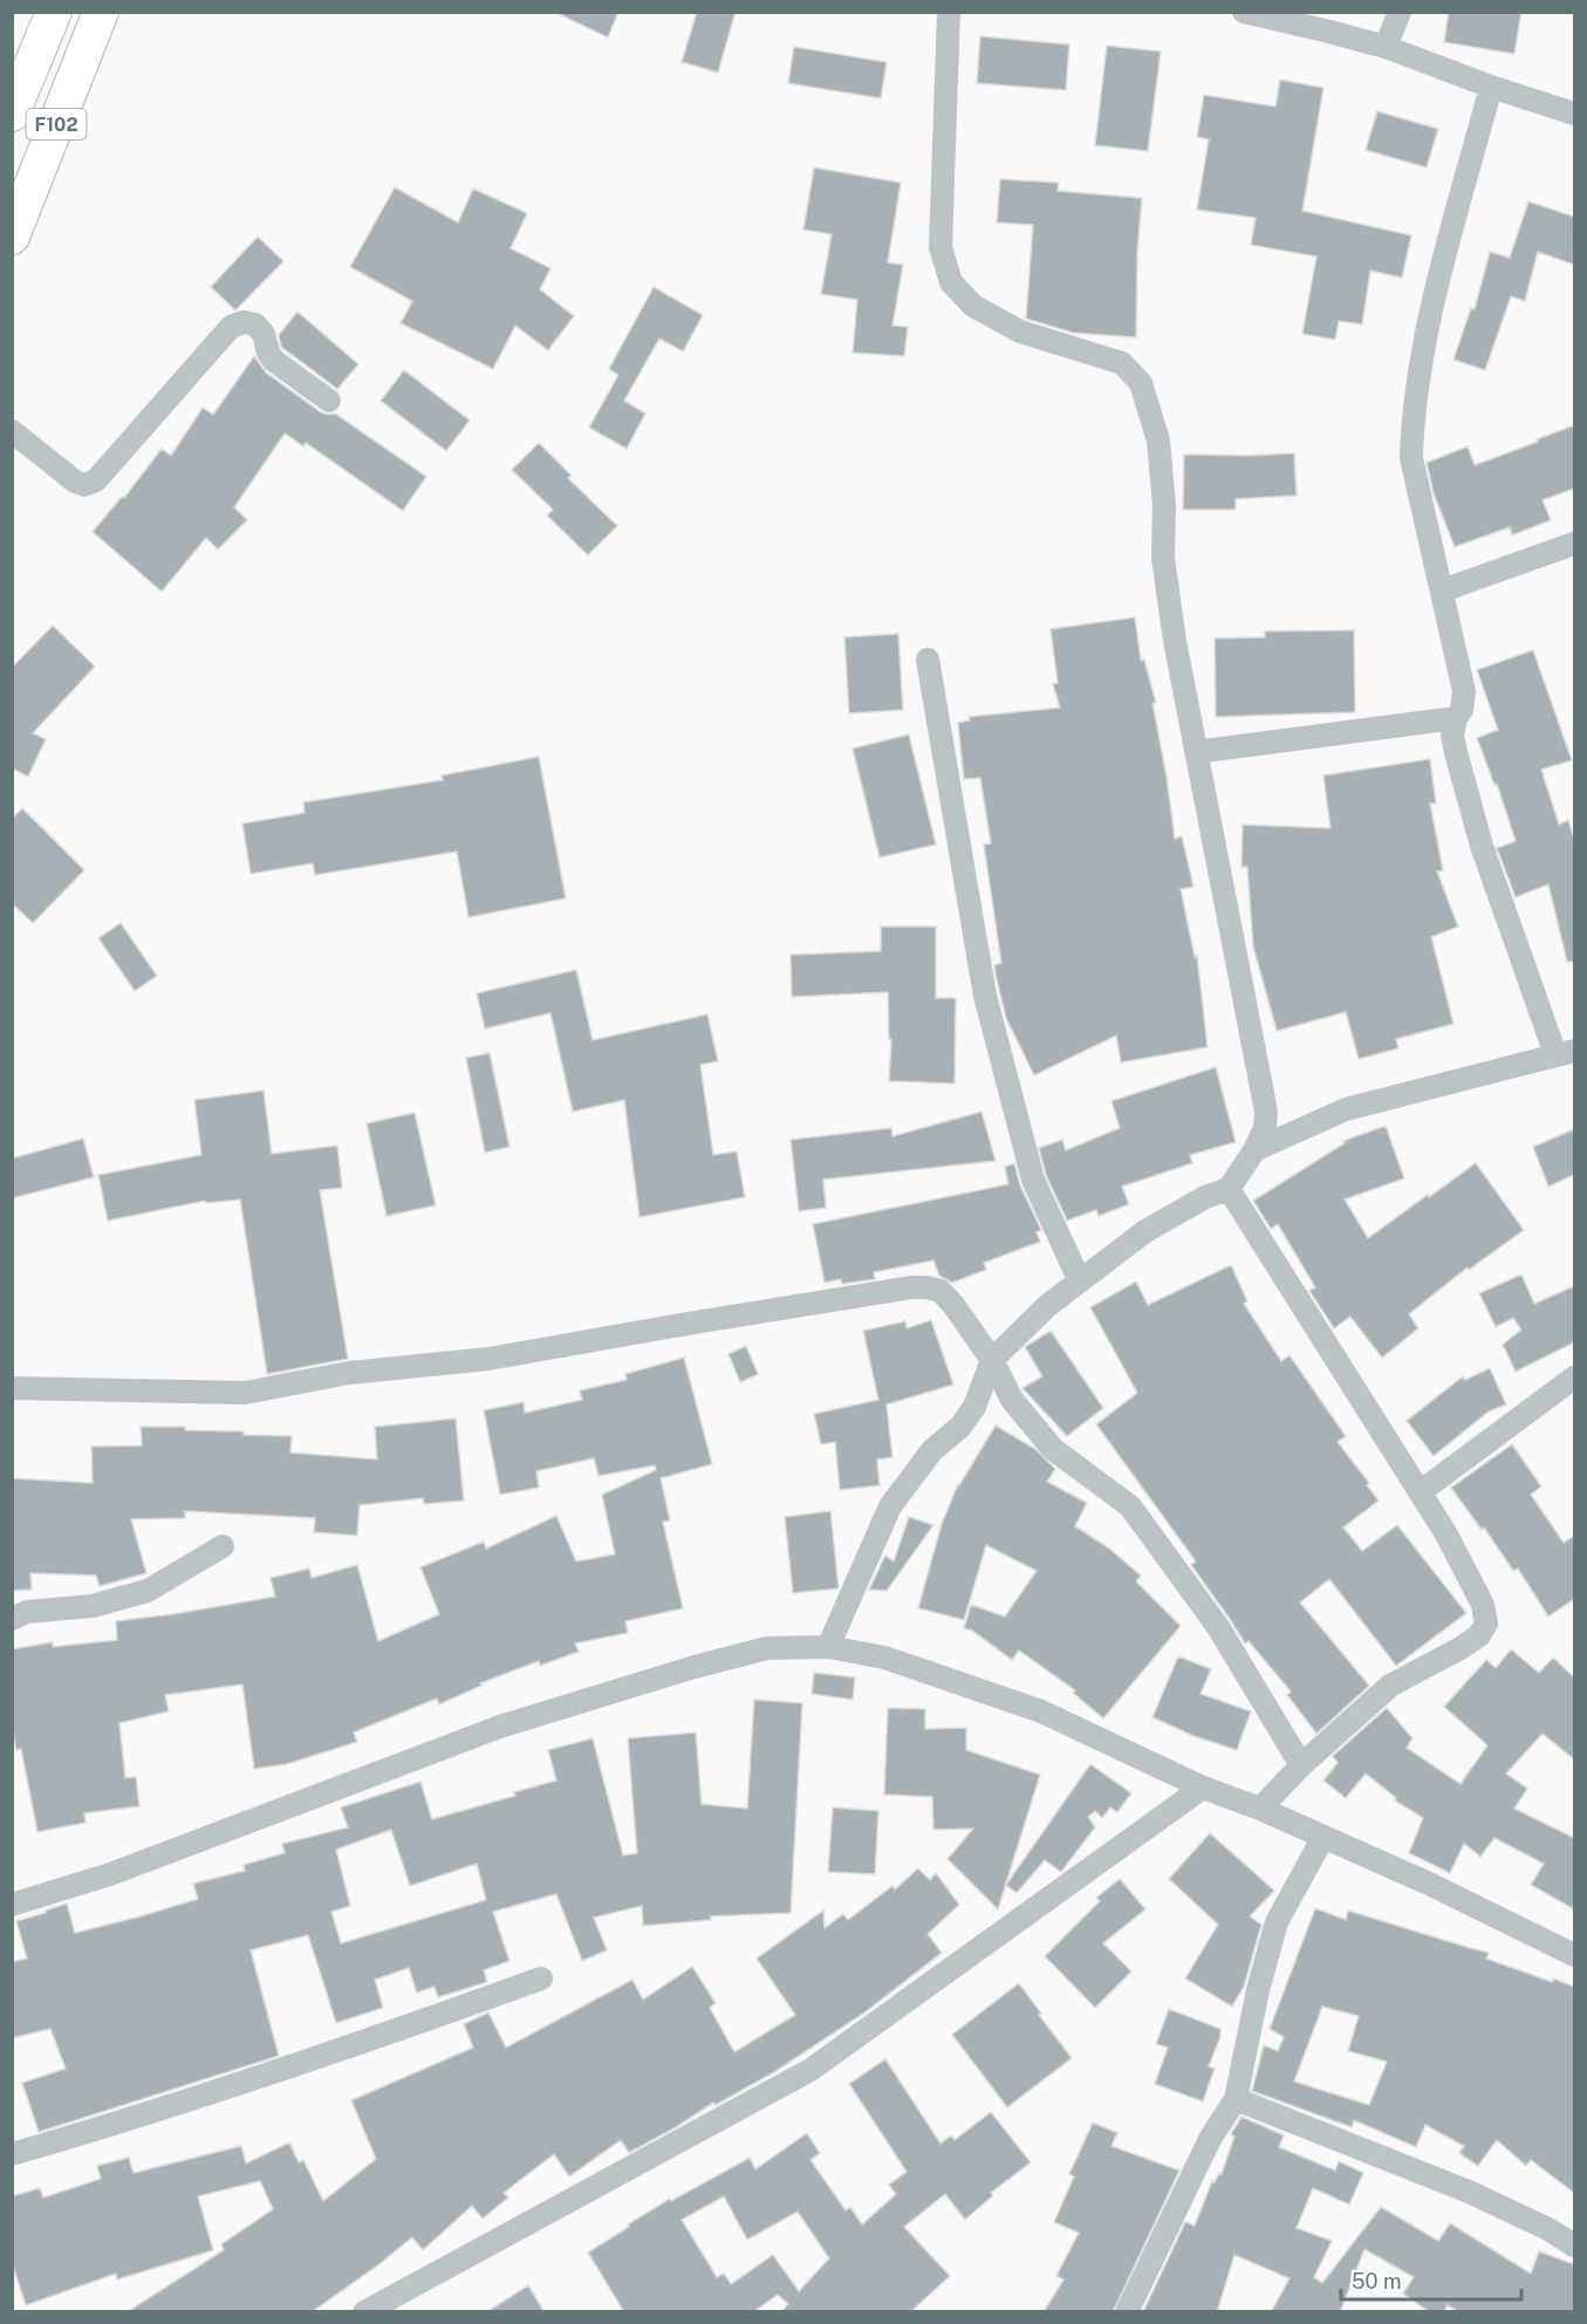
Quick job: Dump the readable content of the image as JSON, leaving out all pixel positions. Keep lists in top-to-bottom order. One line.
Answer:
{"streets":{"main road":["F102"]},"scale_bar":"50 m"}
